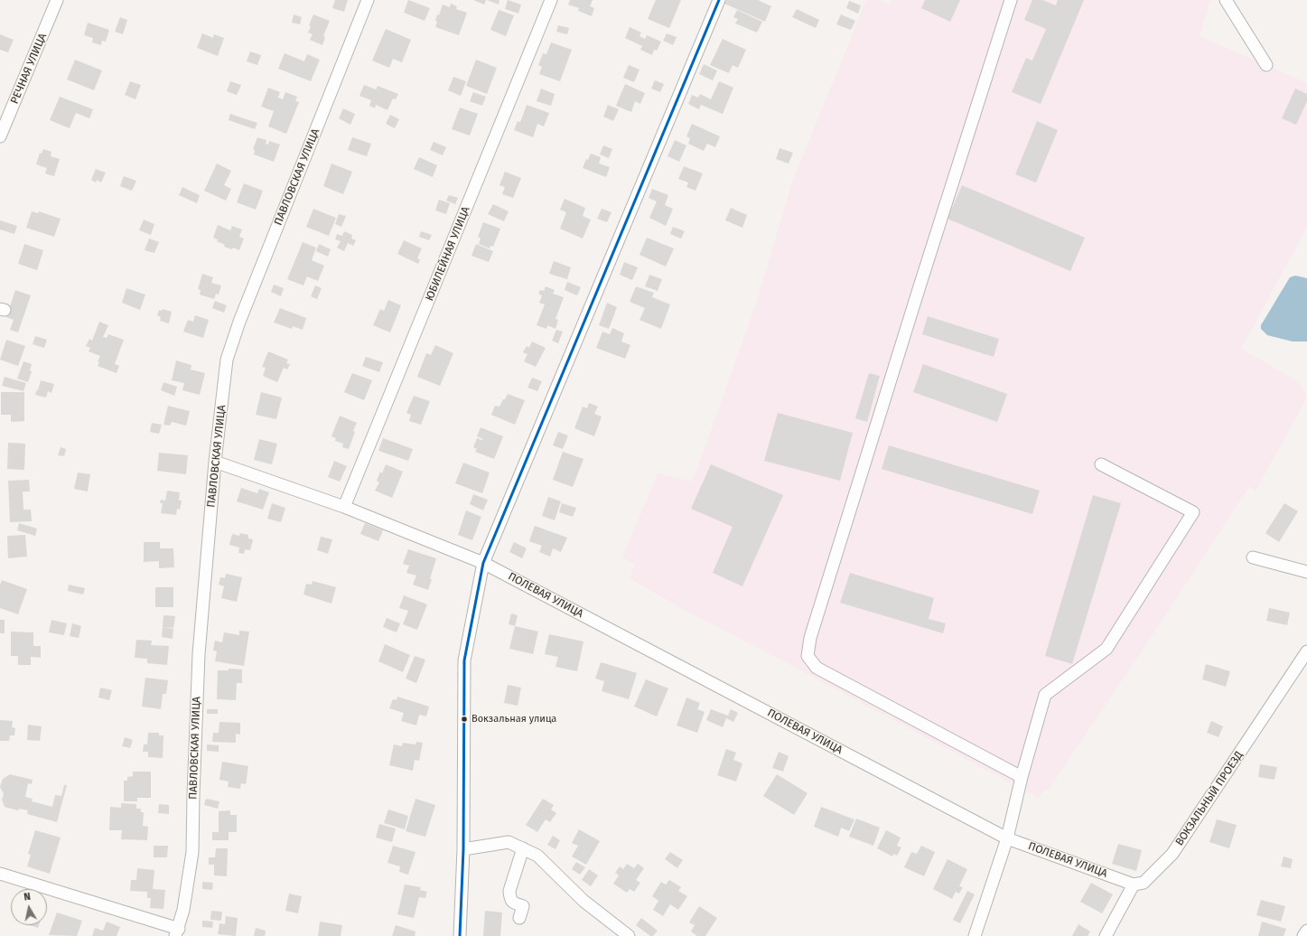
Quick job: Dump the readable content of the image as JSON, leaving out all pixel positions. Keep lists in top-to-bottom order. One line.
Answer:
{"streets":{"street":["РЕЧНАЯ УЛИЦА","ПАВЛОВСКАЯ УЛИЦА","ЮБИЛЕЙНАЯ УЛИЦА","ПОЛЕВАЯ УЛИЦА","ВОКЗАЛЬНЫЙ ПРОЕЗД"]},"crossings":[["ПАВЛОВСКАЯ УЛИЦА","ПОЛЕВАЯ УЛИЦА"],["ЮБИЛЕЙНАЯ УЛИЦА","ПОЛЕВАЯ УЛИЦА"],["ПОЛЕВАЯ УЛИЦА","ВОКЗАЛЬНЫЙ ПРОЕЗД"]],"places":["Вокзальная улица"],"north":"top"}
